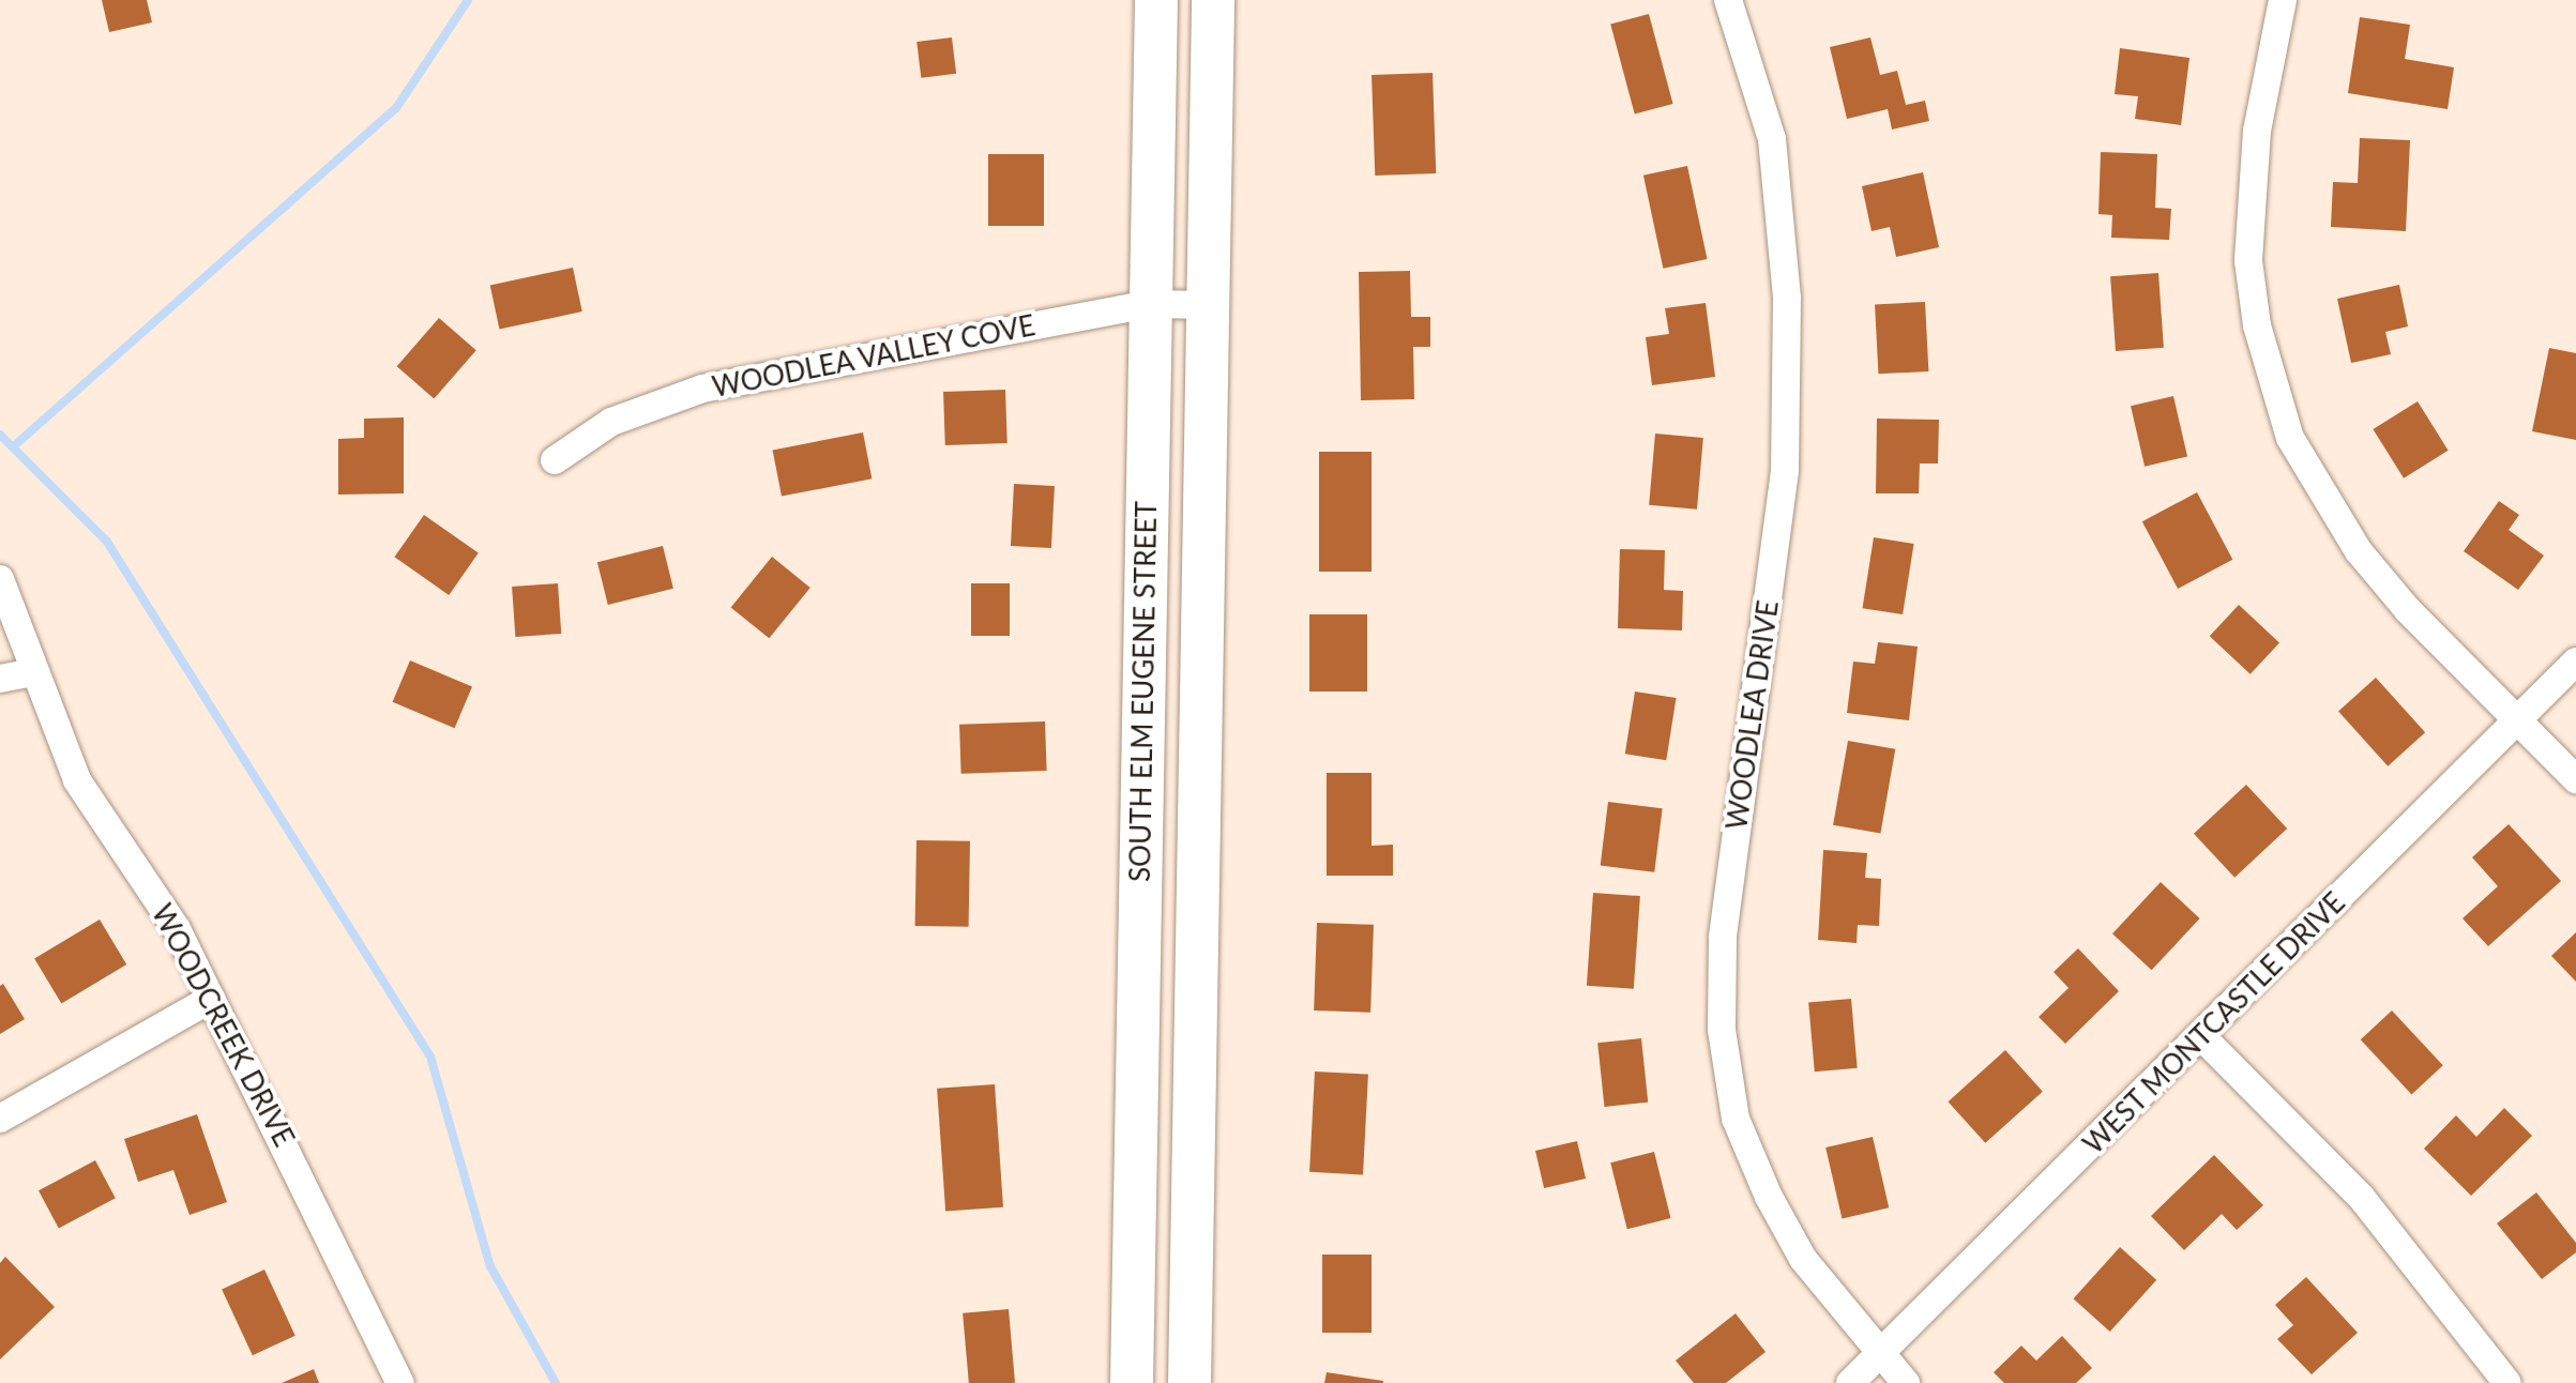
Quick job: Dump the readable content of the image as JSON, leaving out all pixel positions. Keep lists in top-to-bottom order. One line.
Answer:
{"streets":{"main road":["SOUTH ELM EUGENE STREET"],"street":["WOODLEA VALLEY COVE","WOODLEA DRIVE","WEST MONTCASTLE DRIVE","WOODCREEK DRIVE"]},"crossings":[["WOODLEA VALLEY COVE","SOUTH ELM EUGENE STREET"],["WOODLEA DRIVE","WEST MONTCASTLE DRIVE"]]}
